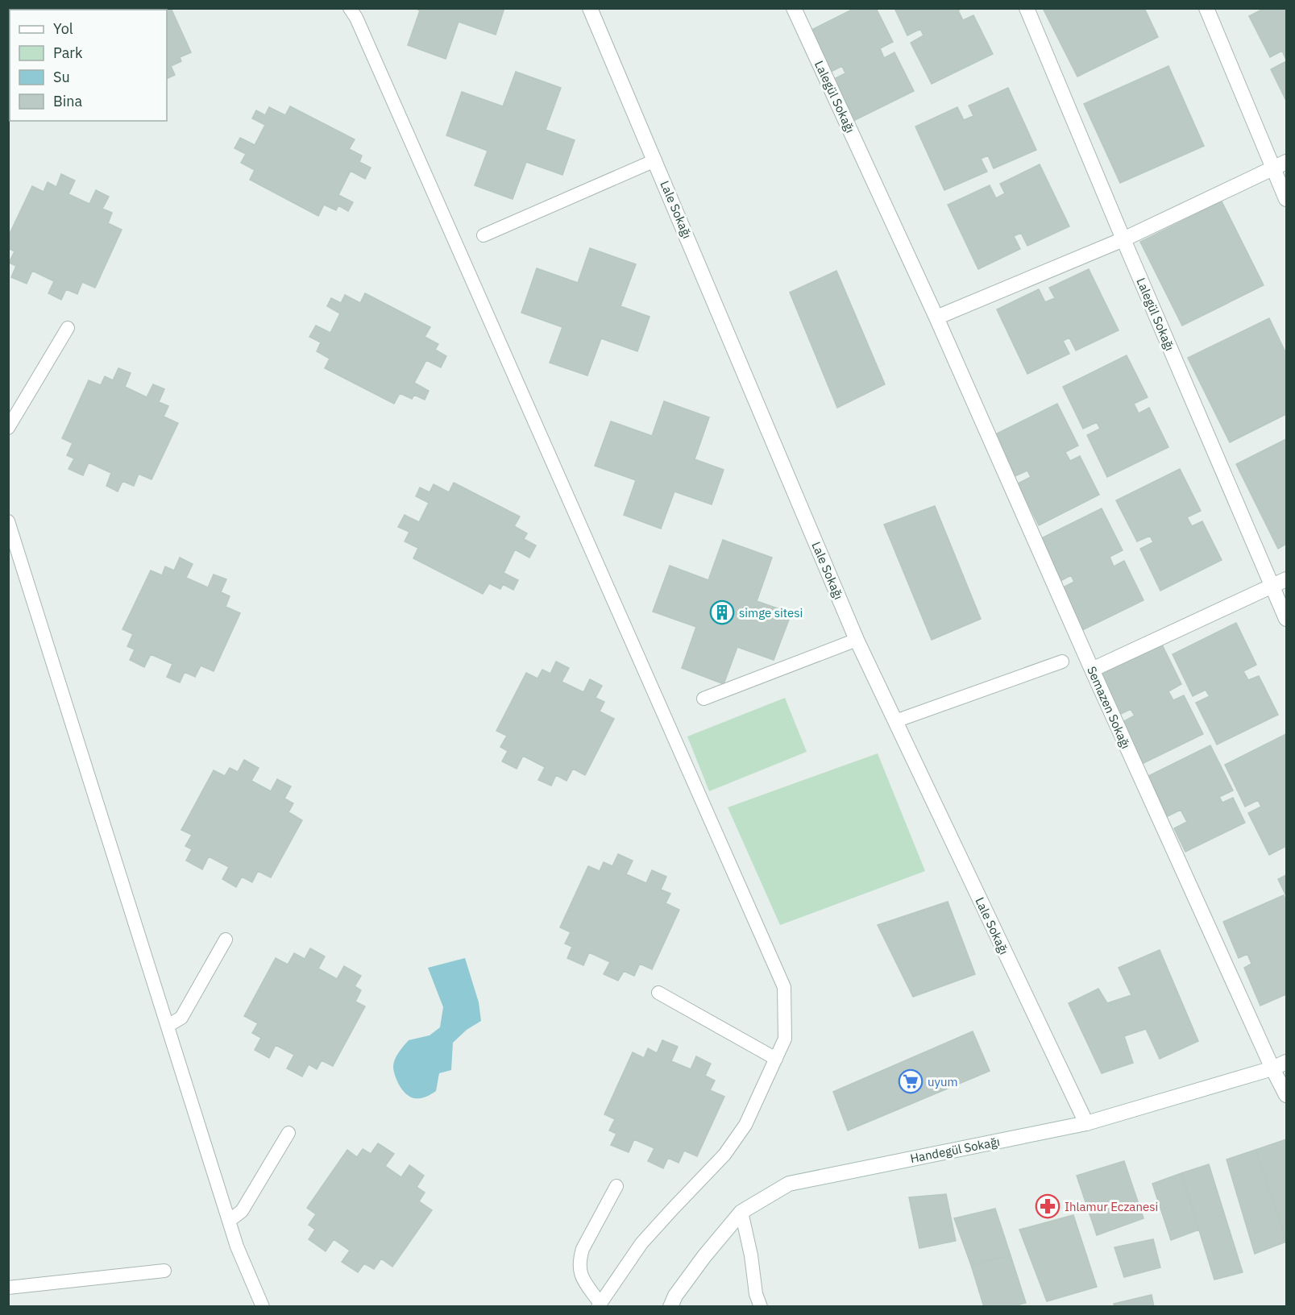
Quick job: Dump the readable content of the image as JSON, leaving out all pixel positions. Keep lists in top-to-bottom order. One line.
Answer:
{"streets":{"street":["Lalegül Sokağı","Lale Sokağı","Semazen Sokağı","Handegül Sokağı"]},"crossings":[["Lalegül Sokağı","Semazen Sokağı"],["Lale Sokağı","Handegül Sokağı"],["Semazen Sokağı","Handegül Sokağı"]],"places":{"building":["simge sitesi"],"supermarket":["uyum"],"pharmacy":["Ihlamur Eczanesi"]},"legend":["Yol","Park","Su","Bina"]}
